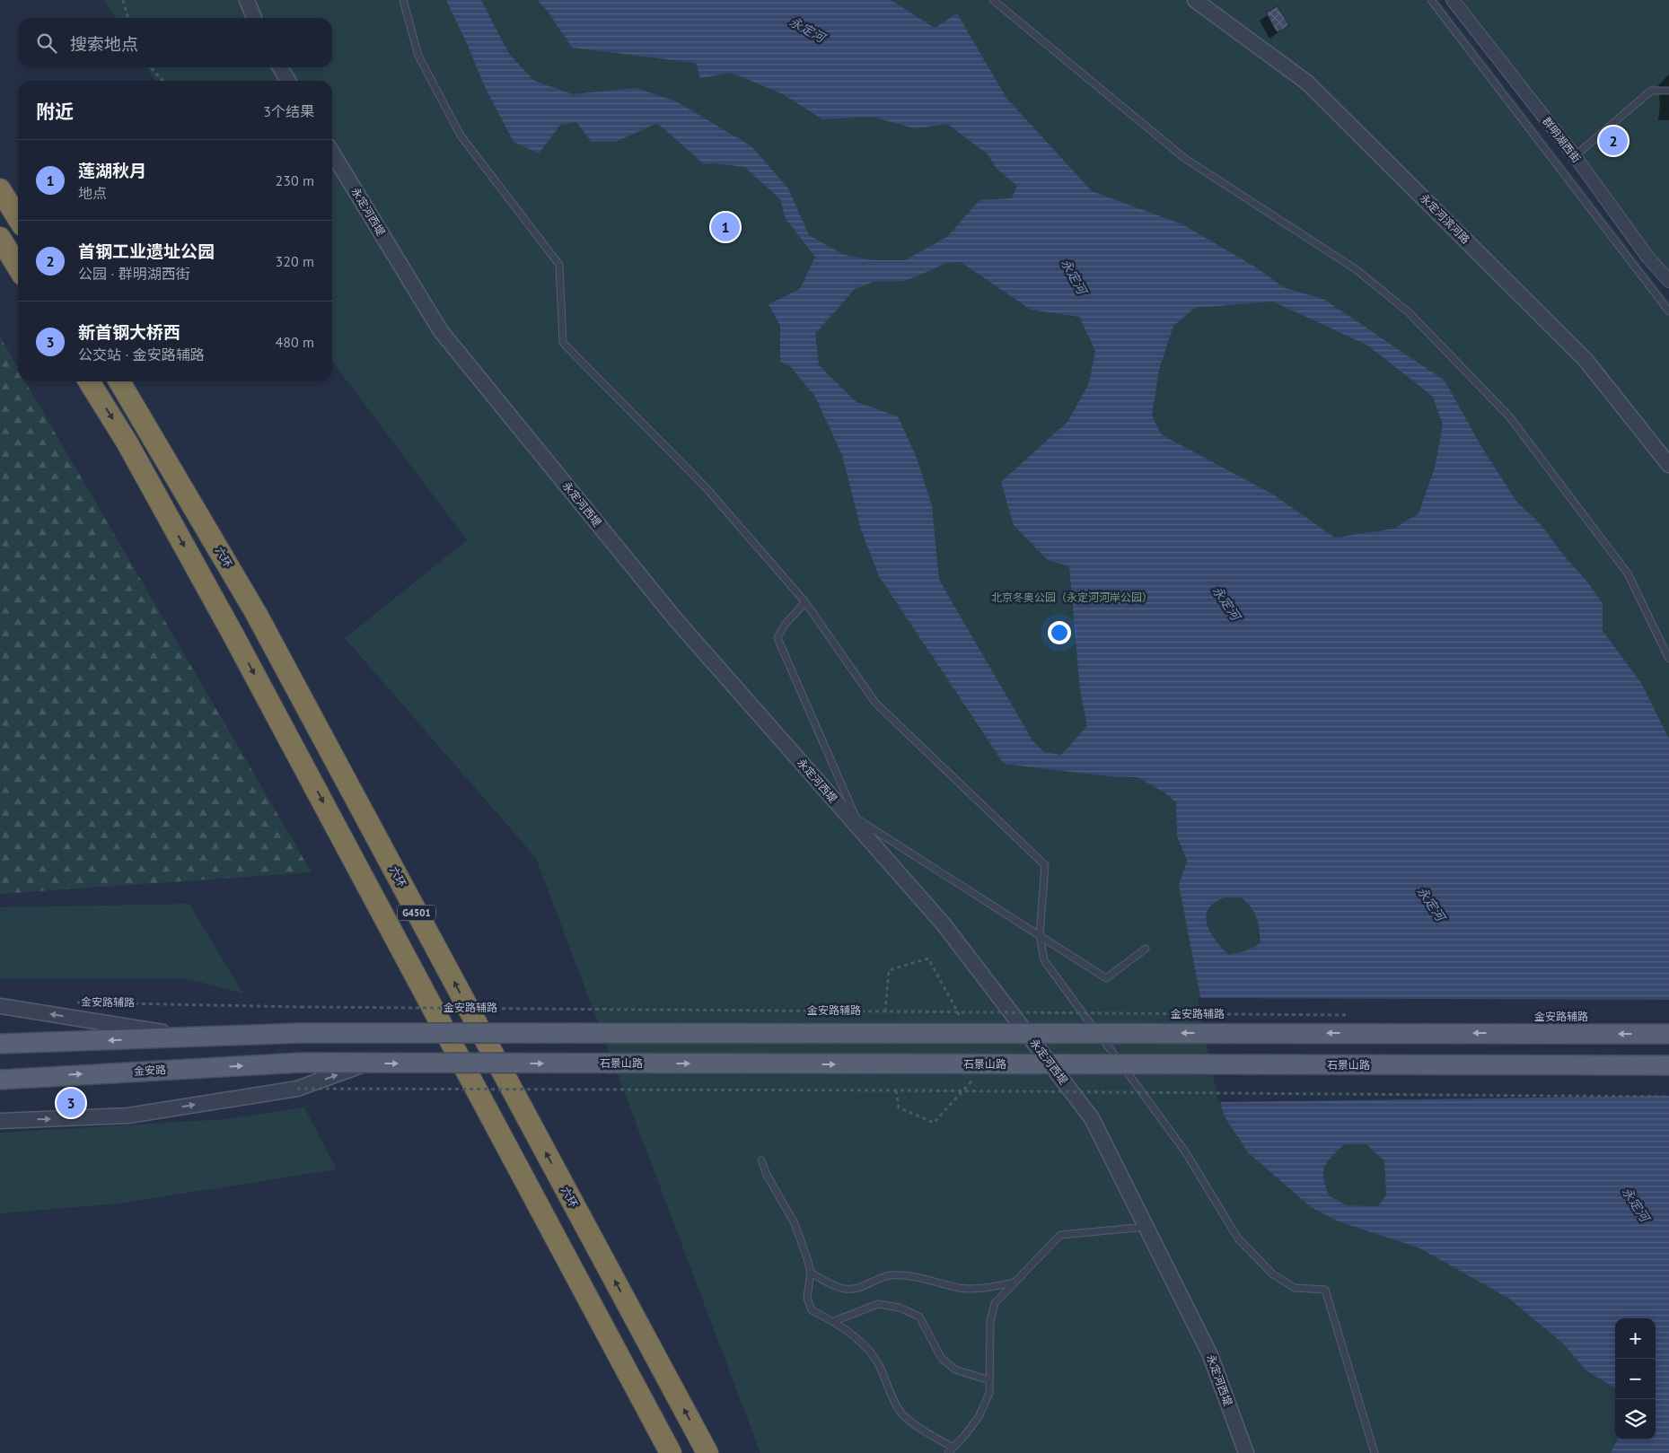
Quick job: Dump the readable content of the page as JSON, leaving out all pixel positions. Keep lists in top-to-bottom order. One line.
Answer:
{"streets":{"highway":["六环","G4501"],"main road":["石景山路","金安路"],"street":["群明湖西街","永定河西堤","永定河滨河路","金安路辅路"]},"crossings":[["石景山路","金安路"]],"water":["永定河"],"parks":["北京冬奥公园（永定河河岸公园）"],"page":{"search":"搜索地点","heading":["附近","3个结果"],"pins":["2","1","3"],"list":[{"mark":"1","name":"莲湖秋月","note":"地点","value":"230 m"},{"mark":"2","name":"首钢工业遗址公园","note":"公园 · 群明湖西街","value":"320 m"},{"mark":"3","name":"新首钢大桥西","note":"公交站 · 金安路辅路","value":"480 m"}],"map_buttons":["+","−"]}}
